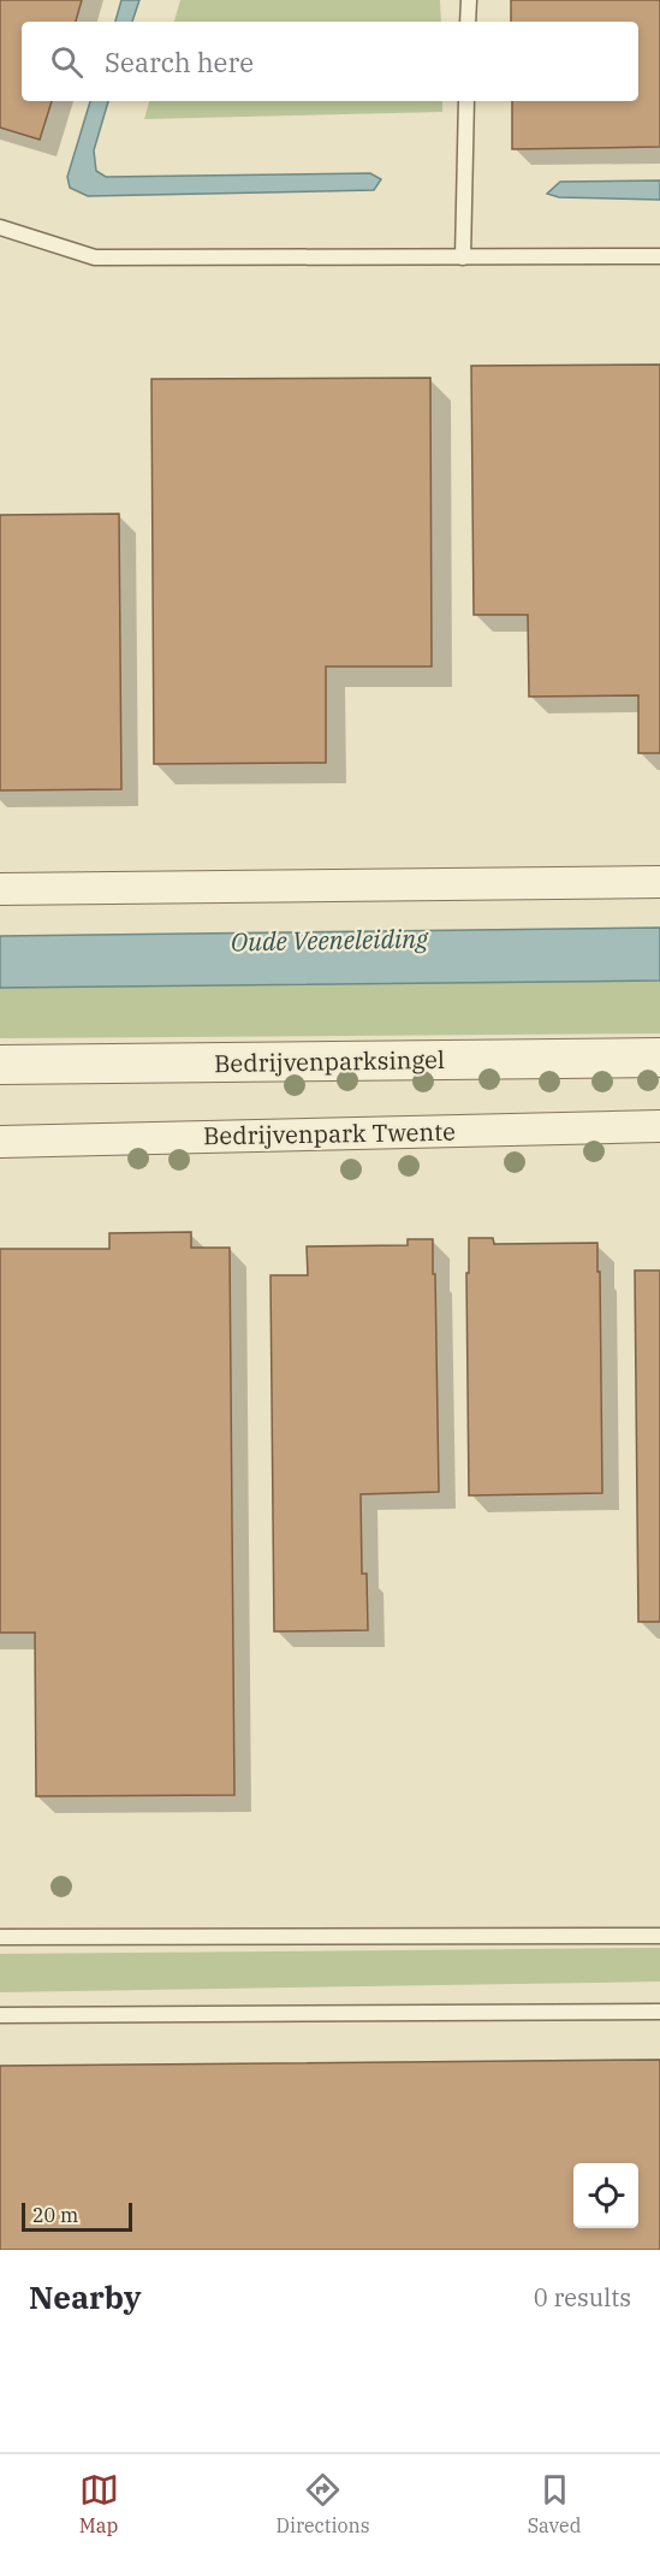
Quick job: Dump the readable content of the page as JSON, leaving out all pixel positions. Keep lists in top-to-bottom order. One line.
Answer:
{"streets":{"street":["Bedrijvenparksingel","Bedrijvenpark Twente"]},"water":["Oude Veeneleiding"],"scale_bar":"20 m","page":{"search":"Search here","scale":"20 m","heading":["Nearby","0 results"],"nav":["Map","Directions","Saved"]}}
